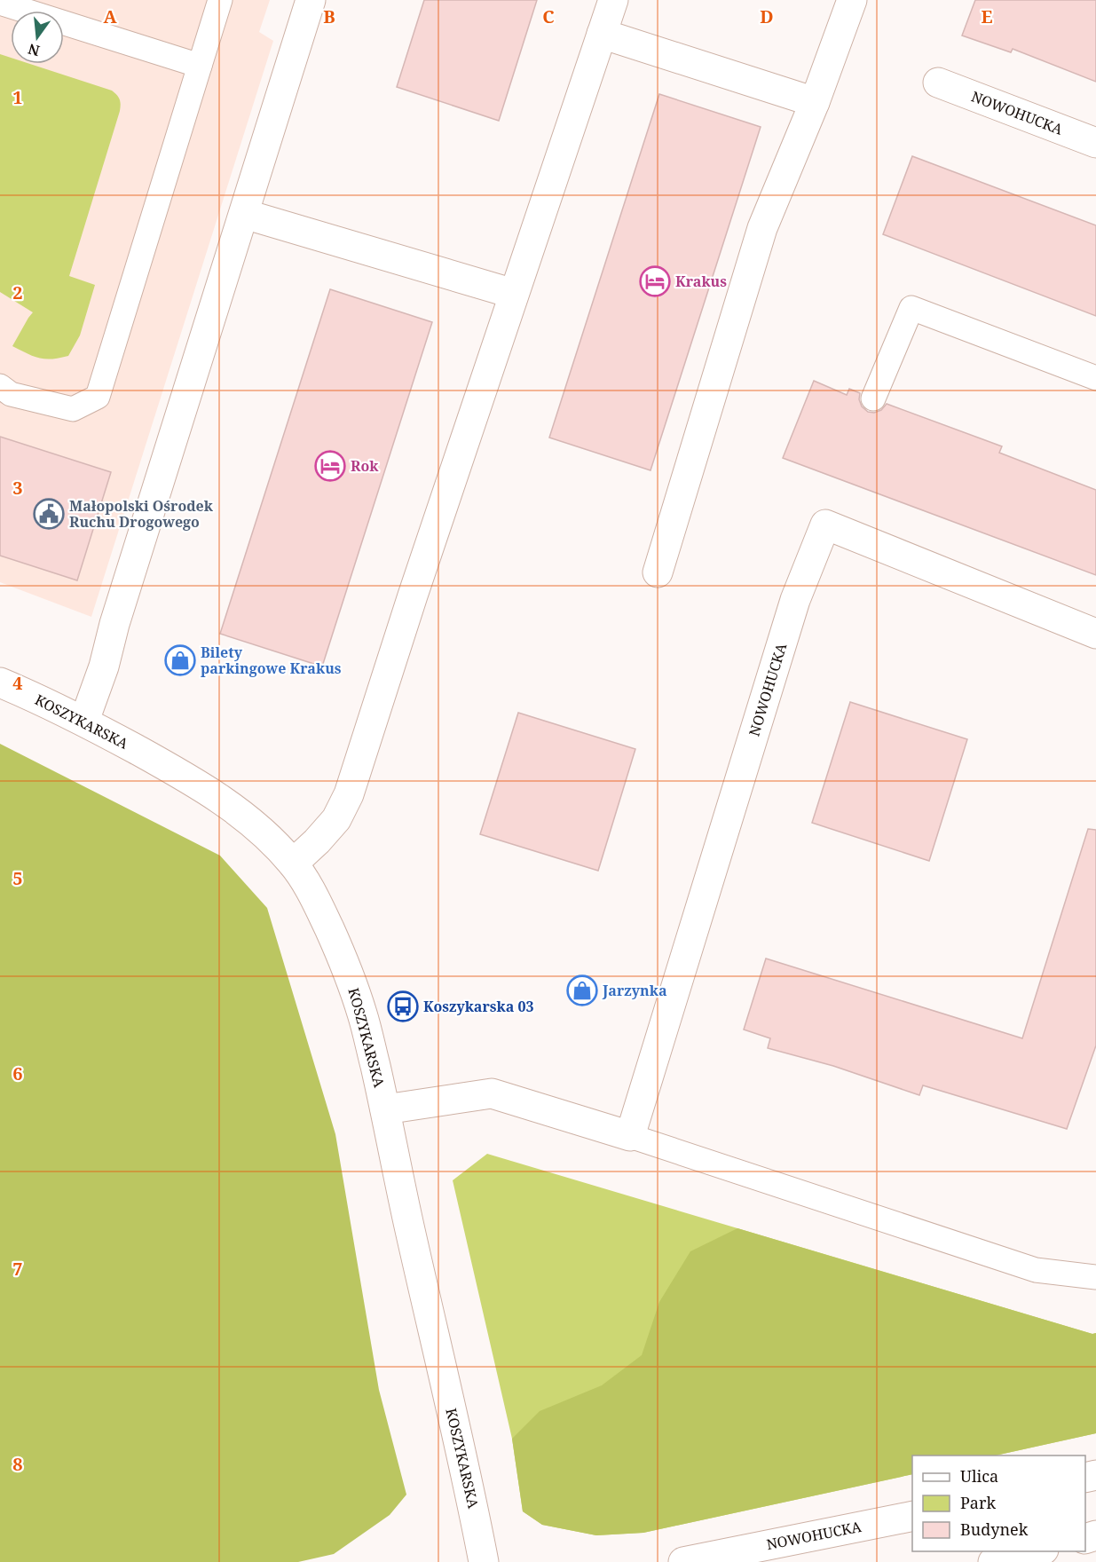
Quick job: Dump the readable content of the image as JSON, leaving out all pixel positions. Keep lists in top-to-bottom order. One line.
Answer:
{"streets":{"street":["NOWOHUCKA","KOSZYKARSKA"]},"places":{"hotel":["Krakus","Rok"],"public building":["Małopolski Ośrodek Ruchu Drogowego"],"shop":["Bilety parkingowe Krakus","Jarzynka"],"bus stop":["Koszykarska 03"]},"legend":["Ulica","Park","Budynek"],"north":"bottom","grid":{"columns":["A","B","C","D","E"],"rows":["1","2","3","4","5","6","7","8"]}}
